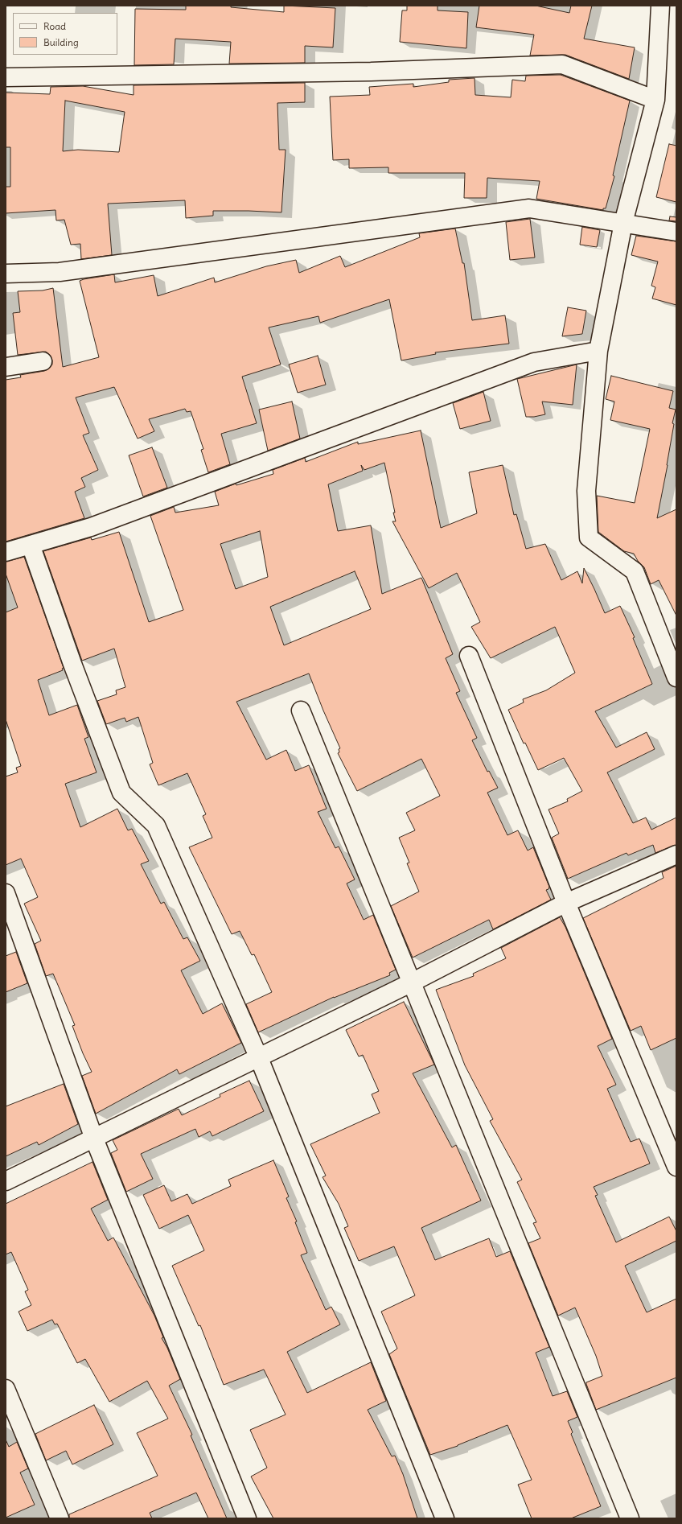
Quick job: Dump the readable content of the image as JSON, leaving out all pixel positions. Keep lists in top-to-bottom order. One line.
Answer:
{"legend":["Road","Building"]}
